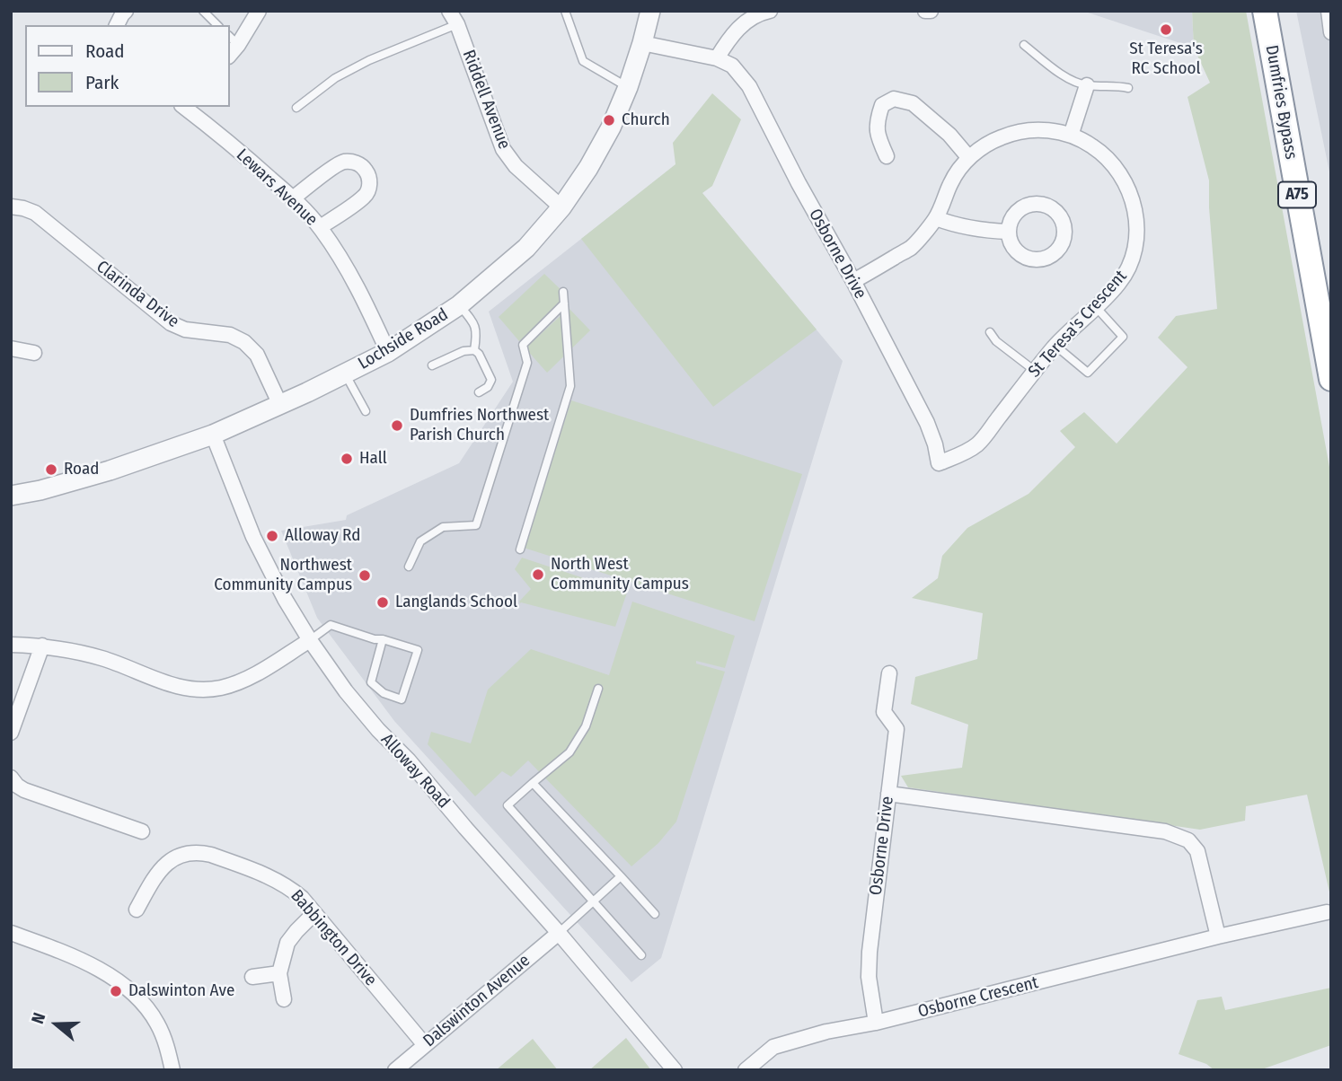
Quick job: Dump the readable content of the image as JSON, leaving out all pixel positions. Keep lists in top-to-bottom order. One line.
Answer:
{"streets":{"highway":["Dumfries Bypass","A75"],"street":["Riddell Avenue","Lewars Avenue","Osborne Drive","Clarinda Drive","St Teresa's Crescent","Lochside Road","Alloway Road","Babbington Drive","Osborne Crescent","Dalswinton Avenue"]},"crossings":[["Riddell Avenue","Lochside Road"],["Lewars Avenue","Lochside Road"],["Osborne Drive","St Teresa's Crescent"],["Osborne Drive","Lochside Road"],["Osborne Drive","Osborne Crescent"],["Clarinda Drive","Lochside Road"],["Lochside Road","Alloway Road"],["Alloway Road","Dalswinton Avenue"],["Babbington Drive","Dalswinton Avenue"]],"places":["St Teresa's RC School","Church","Dumfries Northwest Parish Church","Hall","Road","Alloway Rd","North West Community Campus","Northwest Community Campus","Langlands School","Dalswinton Ave"],"legend":["Road","Park"],"north":"left"}
